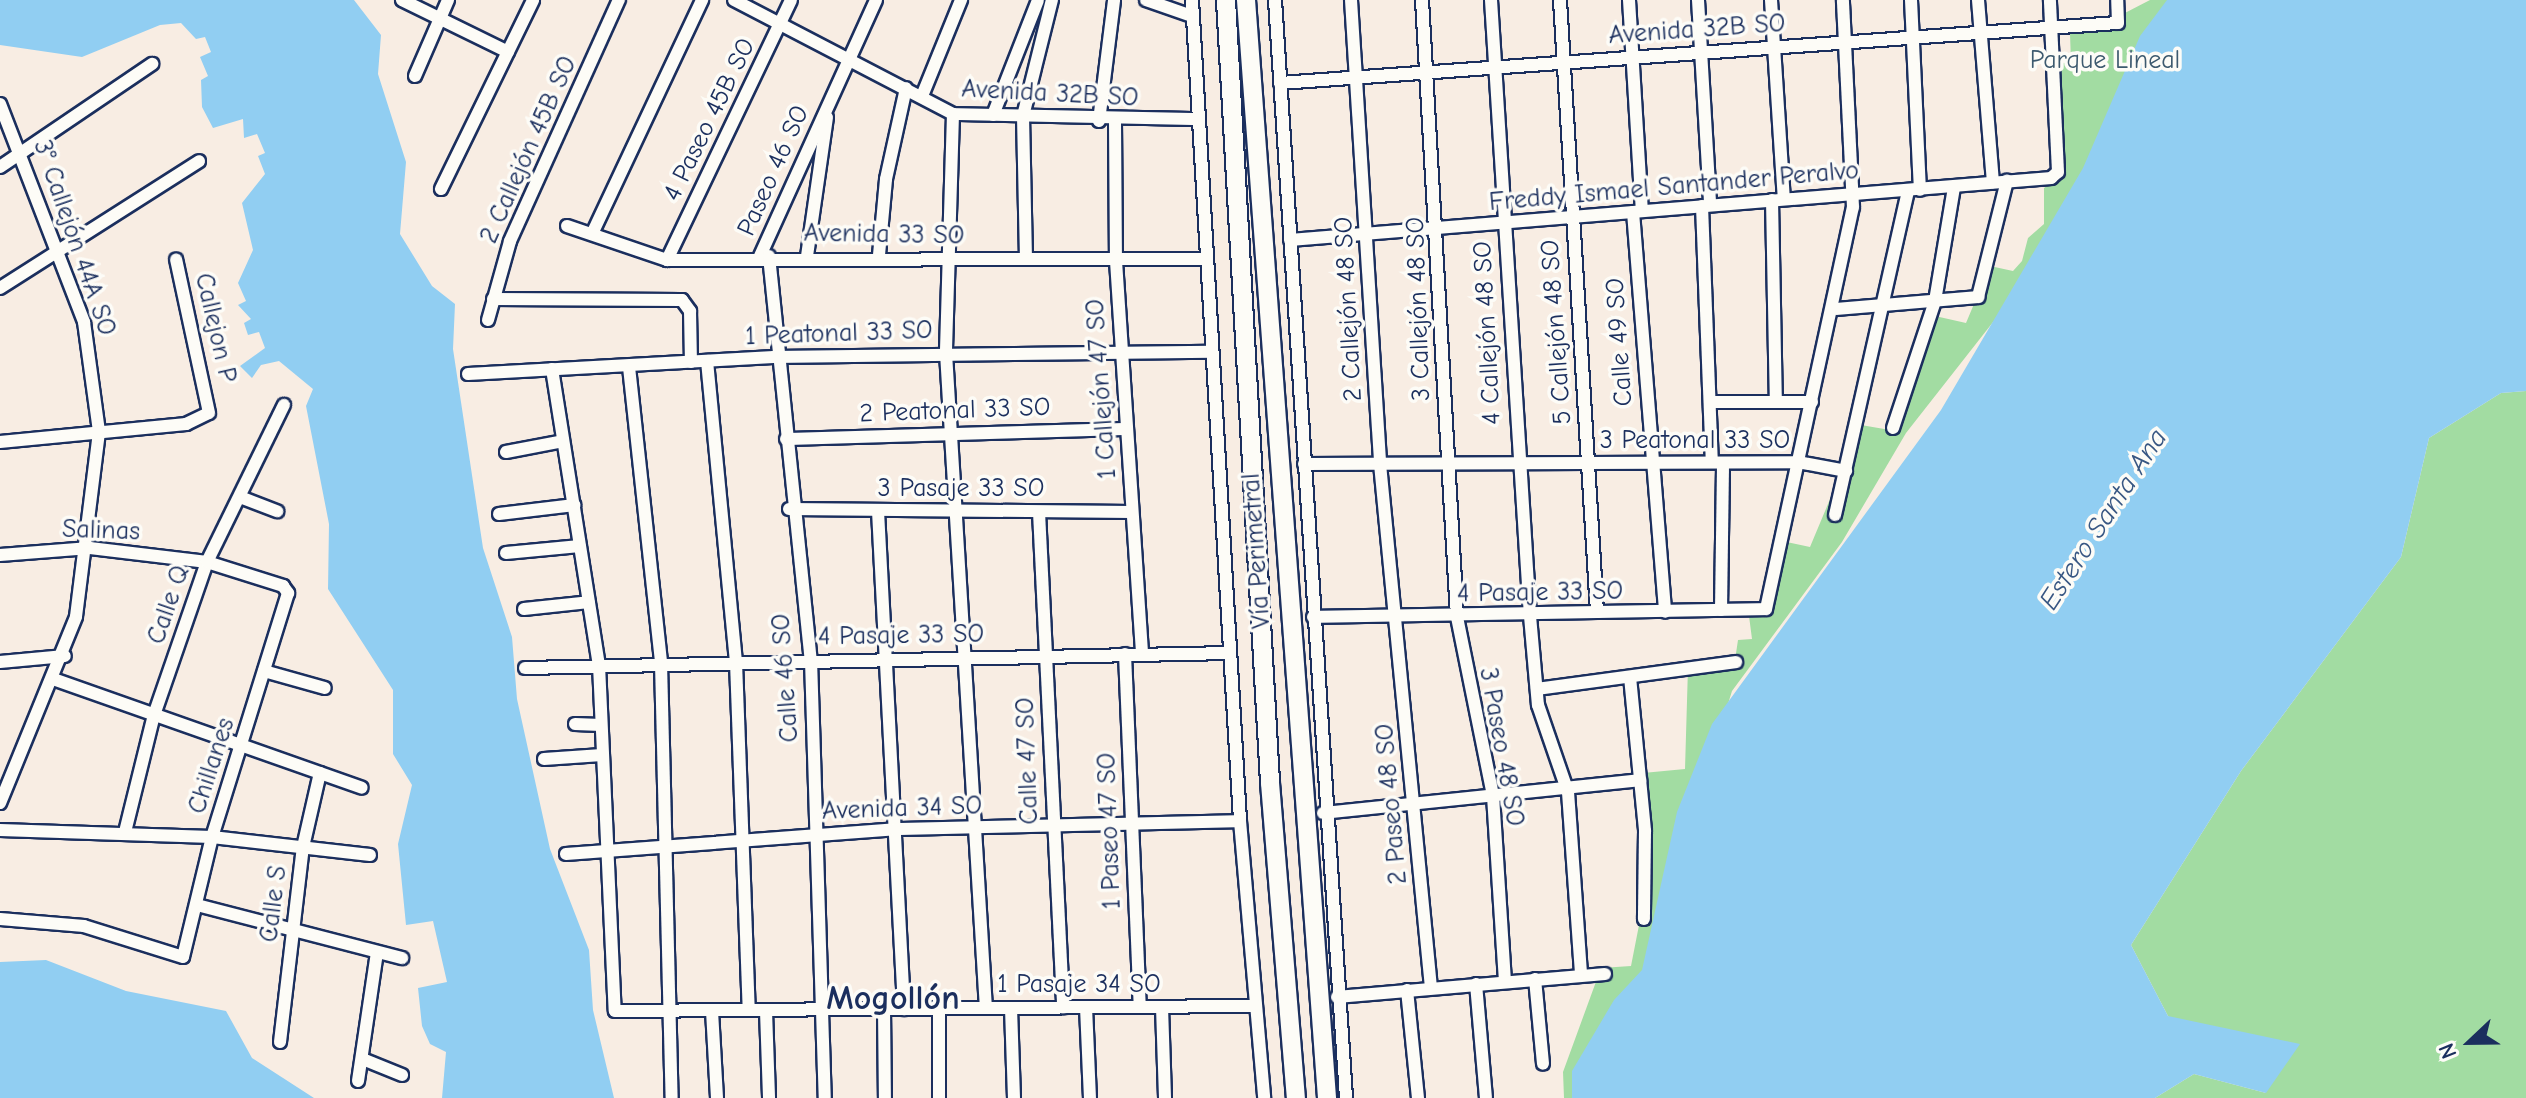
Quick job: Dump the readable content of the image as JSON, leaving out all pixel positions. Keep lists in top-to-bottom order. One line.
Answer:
{"streets":{"highway":["Vía Perimetral"],"street":["Avenida 32B SO","4 Paseo 45B SO","2 Callejón 45B SO","Paseo 46 SO","Freddy Ismael Santander Peralvo","Avenida 33 SO","3° Callejón 44A SO","2 Callejón 48 SO","3 Callejón 48 SO","Callejon P","5 Callejón 48 SO","4 Callejón 48 SO","1 Peatonal 33 SO","Calle 49 SO","1 Callejón 47 SO","2 Peatonal 33 SO","3 Peatonal 33 SO","3 Pasaje 33 SO","Salinas","4 Pasaje 33 SO","Calle Q","Calle 46 SO","3 Paseo 48 SO","Calle 47 SO","Chillanes","2 Paseo 48 SO","Avenida 34 SO","1 Paseo 47 SO","Calle S","1 Pasaje 34 SO"]},"crossings":[["Avenida 32B SO","4 Paseo 45B SO"],["Avenida 32B SO","Paseo 46 SO"],["Avenida 32B SO","Freddy Ismael Santander Peralvo"],["Avenida 32B SO","2 Callejón 48 SO"],["Avenida 32B SO","3 Callejón 48 SO"],["Avenida 32B SO","5 Callejón 48 SO"],["Avenida 32B SO","4 Callejón 48 SO"],["Avenida 32B SO","Calle 49 SO"],["Avenida 32B SO","1 Callejón 47 SO"],["Avenida 32B SO","Vía Perimetral"],["4 Paseo 45B SO","Avenida 33 SO"],["Paseo 46 SO","Avenida 33 SO"],["Paseo 46 SO","Calle 46 SO"],["Freddy Ismael Santander Peralvo","2 Callejón 48 SO"],["Freddy Ismael Santander Peralvo","3 Callejón 48 SO"],["Freddy Ismael Santander Peralvo","5 Callejón 48 SO"],["Freddy Ismael Santander Peralvo","4 Callejón 48 SO"],["Freddy Ismael Santander Peralvo","Calle 49 SO"],["Freddy Ismael Santander Peralvo","Vía Perimetral"],["Avenida 33 SO","1 Callejón 47 SO"],["Avenida 33 SO","Vía Perimetral"],["Avenida 33 SO","Calle 46 SO"],["3° Callejón 44A SO","Callejon P"],["3° Callejón 44A SO","Salinas"],["2 Callejón 48 SO","3 Peatonal 33 SO"],["2 Callejón 48 SO","4 Pasaje 33 SO"],["2 Callejón 48 SO","2 Paseo 48 SO"],["3 Callejón 48 SO","3 Peatonal 33 SO"],["3 Callejón 48 SO","4 Pasaje 33 SO"],["3 Callejón 48 SO","3 Paseo 48 SO"],["5 Callejón 48 SO","3 Peatonal 33 SO"],["5 Callejón 48 SO","4 Pasaje 33 SO"],["4 Callejón 48 SO","3 Peatonal 33 SO"],["4 Callejón 48 SO","4 Pasaje 33 SO"],["1 Peatonal 33 SO","1 Callejón 47 SO"],["1 Peatonal 33 SO","Vía Perimetral"],["1 Peatonal 33 SO","Calle 46 SO"],["Calle 49 SO","3 Peatonal 33 SO"],["Calle 49 SO","4 Pasaje 33 SO"],["1 Callejón 47 SO","2 Peatonal 33 SO"],["1 Callejón 47 SO","3 Pasaje 33 SO"],["1 Callejón 47 SO","4 Pasaje 33 SO"],["2 Peatonal 33 SO","Calle 46 SO"],["3 Peatonal 33 SO","Vía Perimetral"],["3 Peatonal 33 SO","4 Pasaje 33 SO"],["3 Pasaje 33 SO","Calle 46 SO"],["3 Pasaje 33 SO","Calle 47 SO"],["Salinas","Calle Q"],["Salinas","Chillanes"],["Vía Perimetral","4 Pasaje 33 SO"],["Vía Perimetral","Avenida 34 SO"],["Vía Perimetral","1 Pasaje 34 SO"],["4 Pasaje 33 SO","Calle 46 SO"],["4 Pasaje 33 SO","3 Paseo 48 SO"],["4 Pasaje 33 SO","Calle 47 SO"],["4 Pasaje 33 SO","2 Paseo 48 SO"],["4 Pasaje 33 SO","1 Paseo 47 SO"],["Calle 46 SO","Avenida 34 SO"],["Calle 46 SO","1 Pasaje 34 SO"],["Calle 47 SO","Avenida 34 SO"],["Calle 47 SO","1 Pasaje 34 SO"],["Avenida 34 SO","1 Paseo 47 SO"],["Avenida 34 SO","1 Pasaje 34 SO"],["1 Paseo 47 SO","1 Pasaje 34 SO"]],"districts":["Mogollón"],"water":["Estero Santa Ana"],"parks":["Parque Lineal"],"north":"left"}
